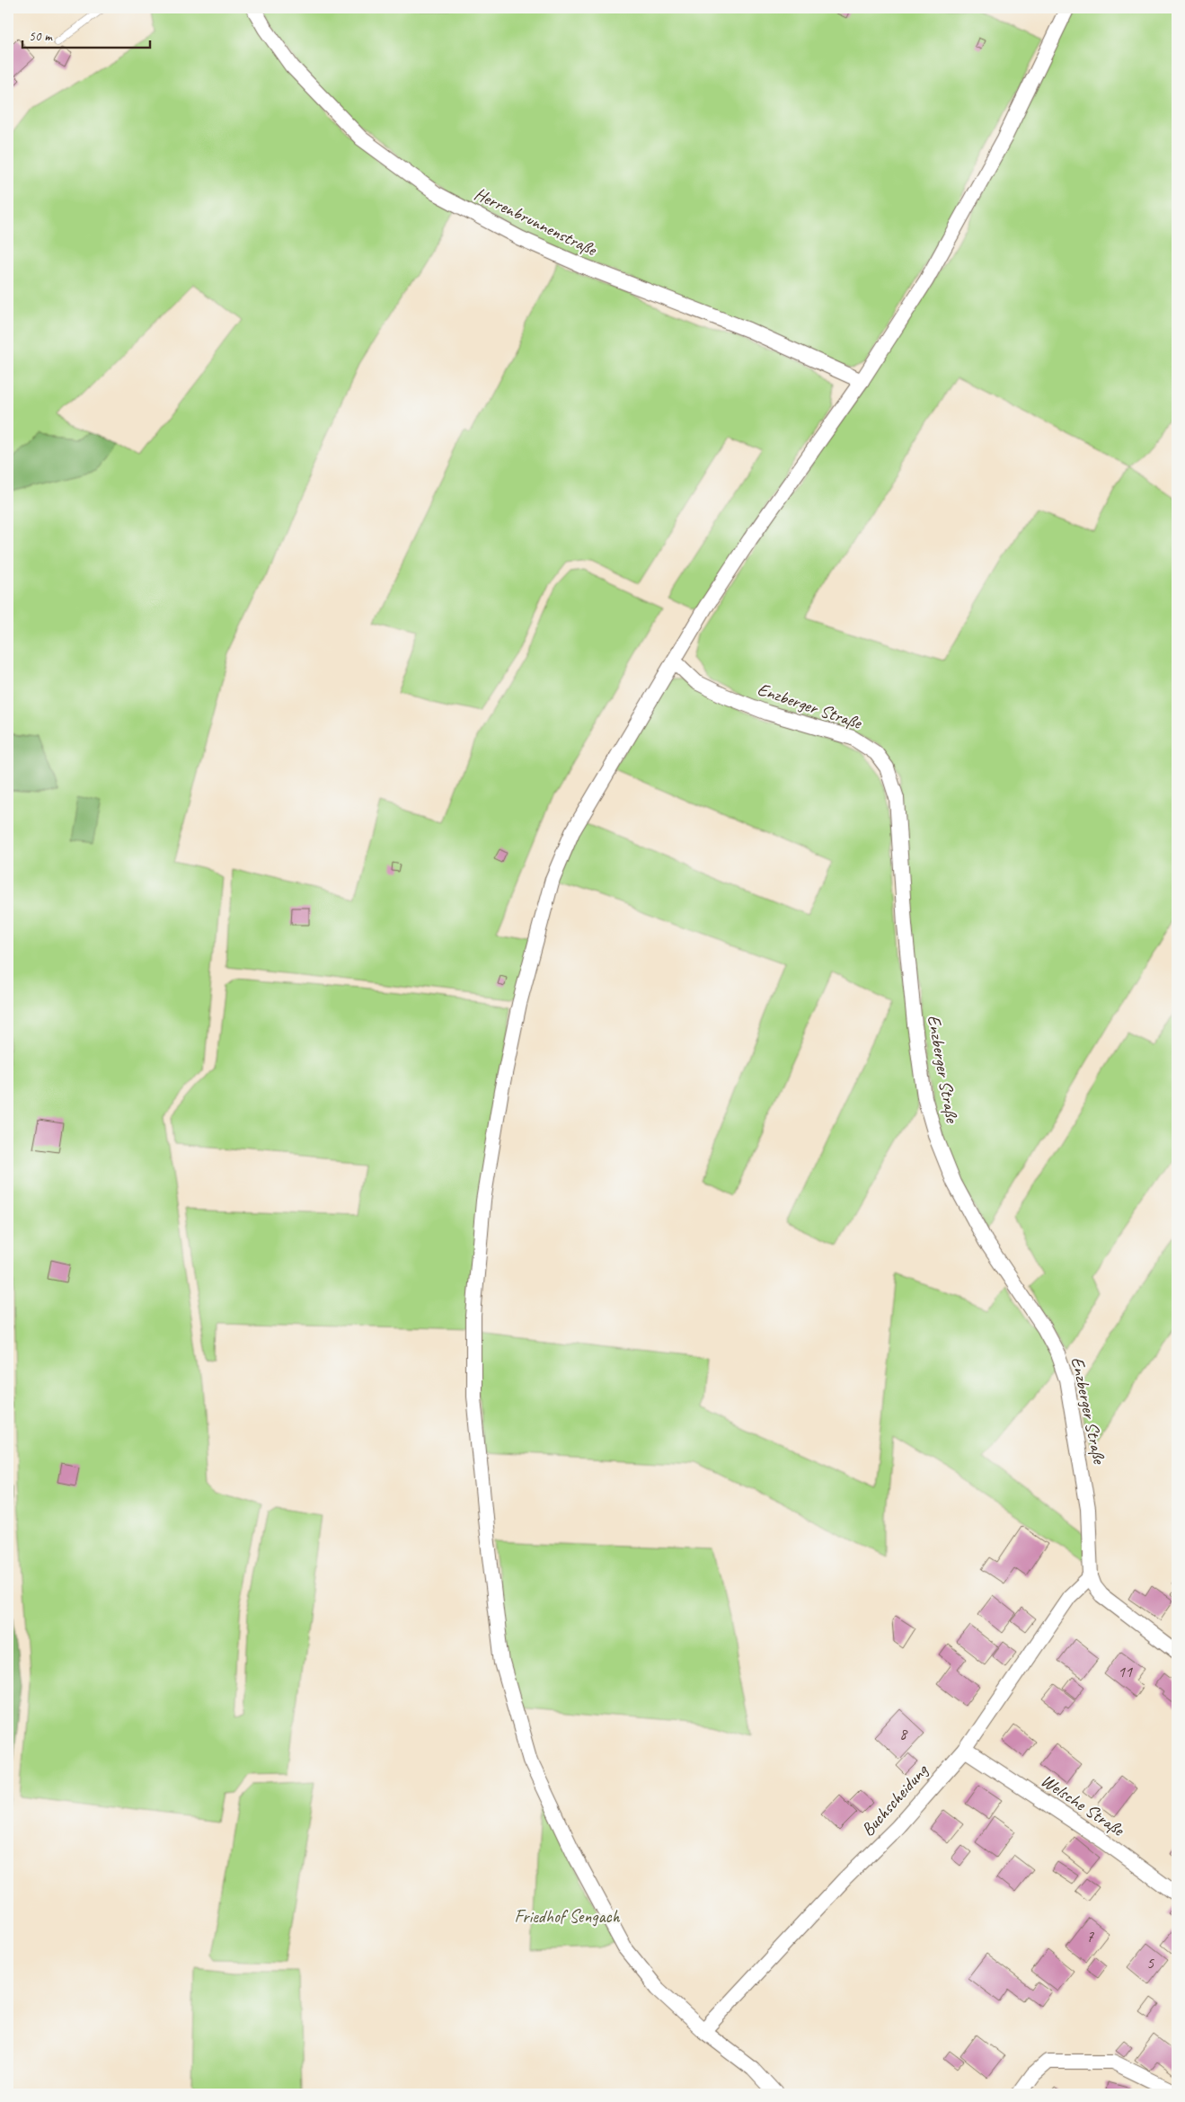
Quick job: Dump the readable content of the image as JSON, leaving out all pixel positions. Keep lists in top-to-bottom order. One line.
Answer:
{"streets":{"street":["Herrenbrunnenstraße","Enzberger Straße","Buchscheidung","Welsche Straße"]},"crossings":[["Enzberger Straße","Buchscheidung"],["Buchscheidung","Welsche Straße"]],"parks":["Friedhof Sengach"],"house_numbers":["11","8","7","5"],"scale_bar":"50 m"}
